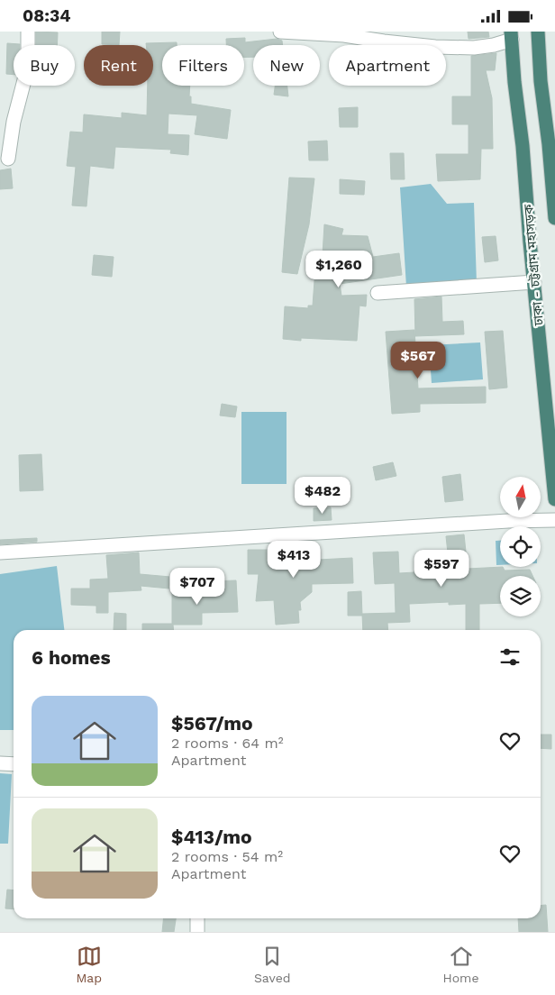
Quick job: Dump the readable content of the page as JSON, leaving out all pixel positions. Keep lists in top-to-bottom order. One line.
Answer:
{"streets":{"highway":["ঢাকা - চট্টগ্রাম মহাসড়ক"]},"north":"top","page":{"status":"08:34","chip":["Buy","Rent","Filters","New","Apartment"],"price":["$1,260","$567","$482","$413","$597","$707"],"heading":"6 homes","list":[{"name":"$567/mo","note":"2 rooms · 64 m² · Apartment"},{"name":"$413/mo","note":"2 rooms · 54 m² · Apartment"}],"tabs":["Map","Saved","Home"]}}
